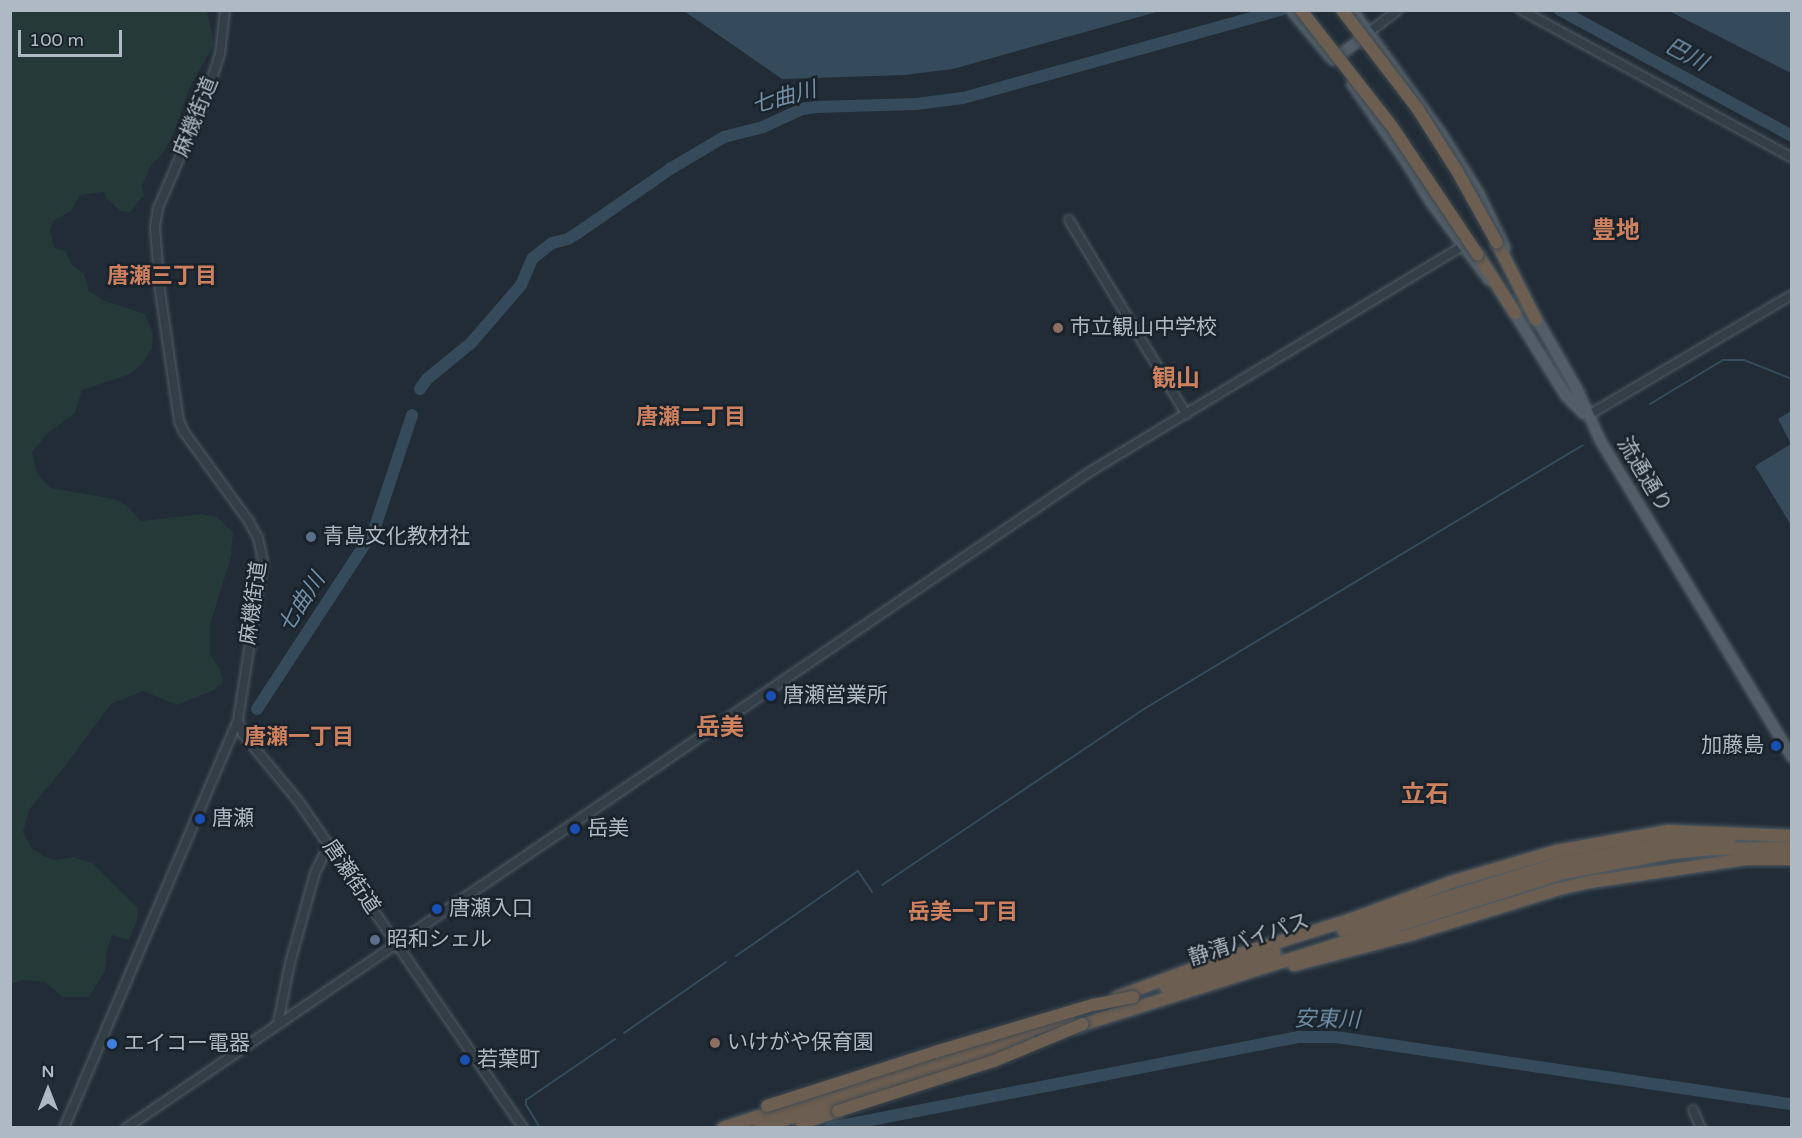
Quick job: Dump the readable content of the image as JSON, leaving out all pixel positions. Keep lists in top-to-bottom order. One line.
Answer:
{"streets":{"highway":["静清バイパス"],"main road":["流通通り"],"street":["麻機街道","唐瀬街道"]},"crossings":[["麻機街道","唐瀬街道"]],"districts":["豊地","唐瀬三丁目","観山","唐瀬二丁目","岳美","唐瀬一丁目","立石","岳美一丁目"],"water":["巴川","七曲川","安東川"],"places":["市立観山中学校","青島文化教材社","唐瀬営業所","加藤島","唐瀬","岳美","唐瀬入口","昭和シェル","いけがや保育園","エイコー電器","若葉町"],"scale_bar":"100 m","north":"top"}
